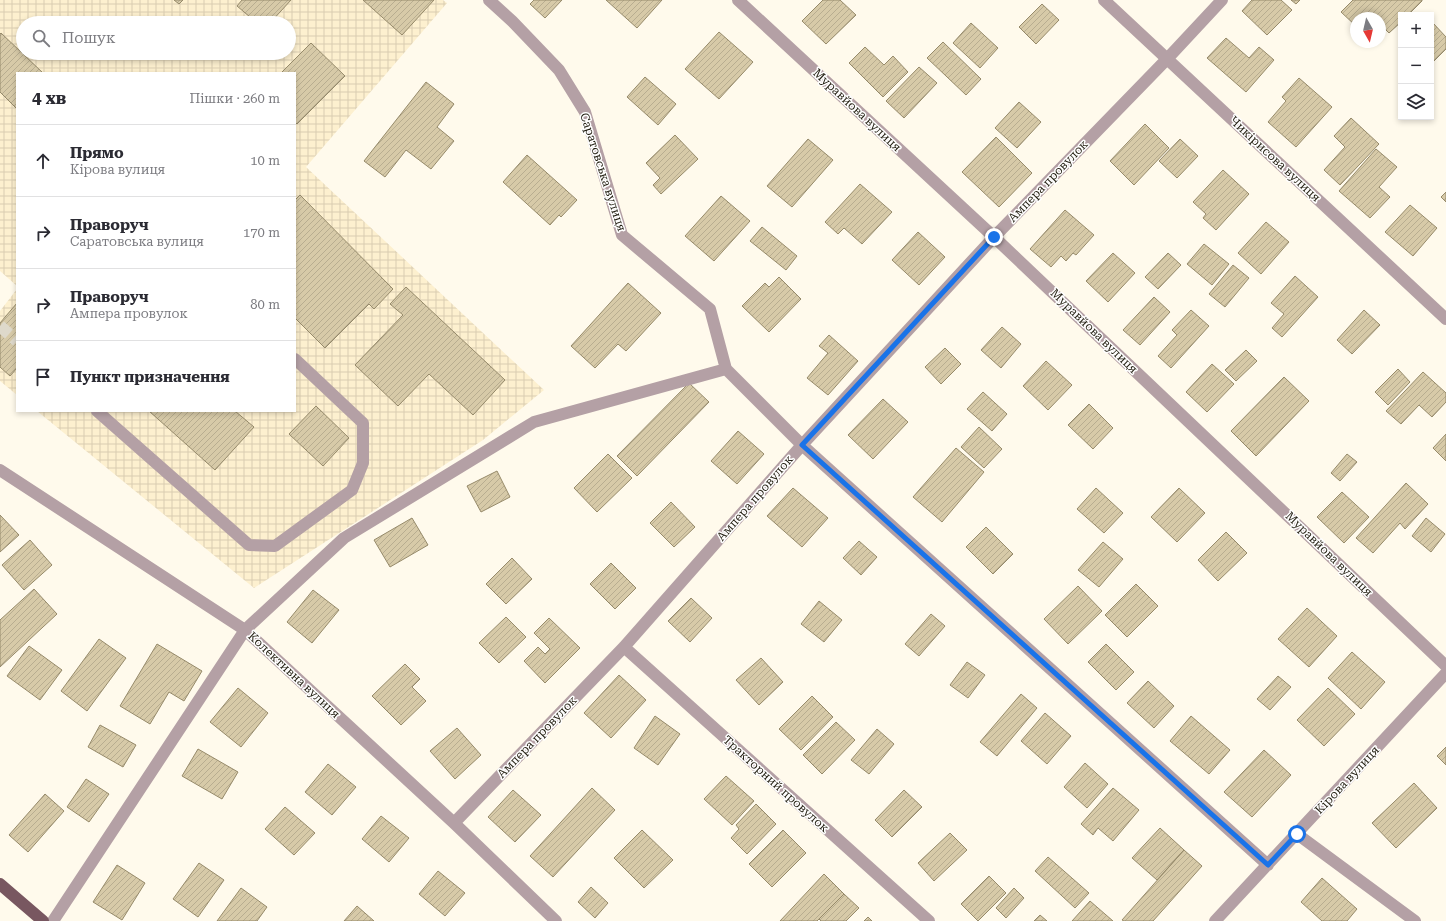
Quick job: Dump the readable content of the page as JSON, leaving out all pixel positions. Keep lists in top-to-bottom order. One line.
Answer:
{"streets":{"street":["Муравйова вулиця","Чикірисова вулиця","Саратовська вулиця","Ампера провулок","Колективна вулиця","Кірова вулиця","Тракторний провулок"]},"crossings":[["Муравйова вулиця","Ампера провулок"],["Чикірисова вулиця","Ампера провулок"],["Ампера провулок","Колективна вулиця"],["Ампера провулок","Тракторний провулок"]],"north":"bottom","page":{"map_buttons":["+","−"],"search":"Пошук","heading":["4 хв","Пішки · 260 m"],"list":[["Прямо","Кірова вулиця","10 m"],["Праворуч","Саратовська вулиця","170 m"],["Праворуч","Ампера провулок","80 m"],"Пункт призначення"]}}
